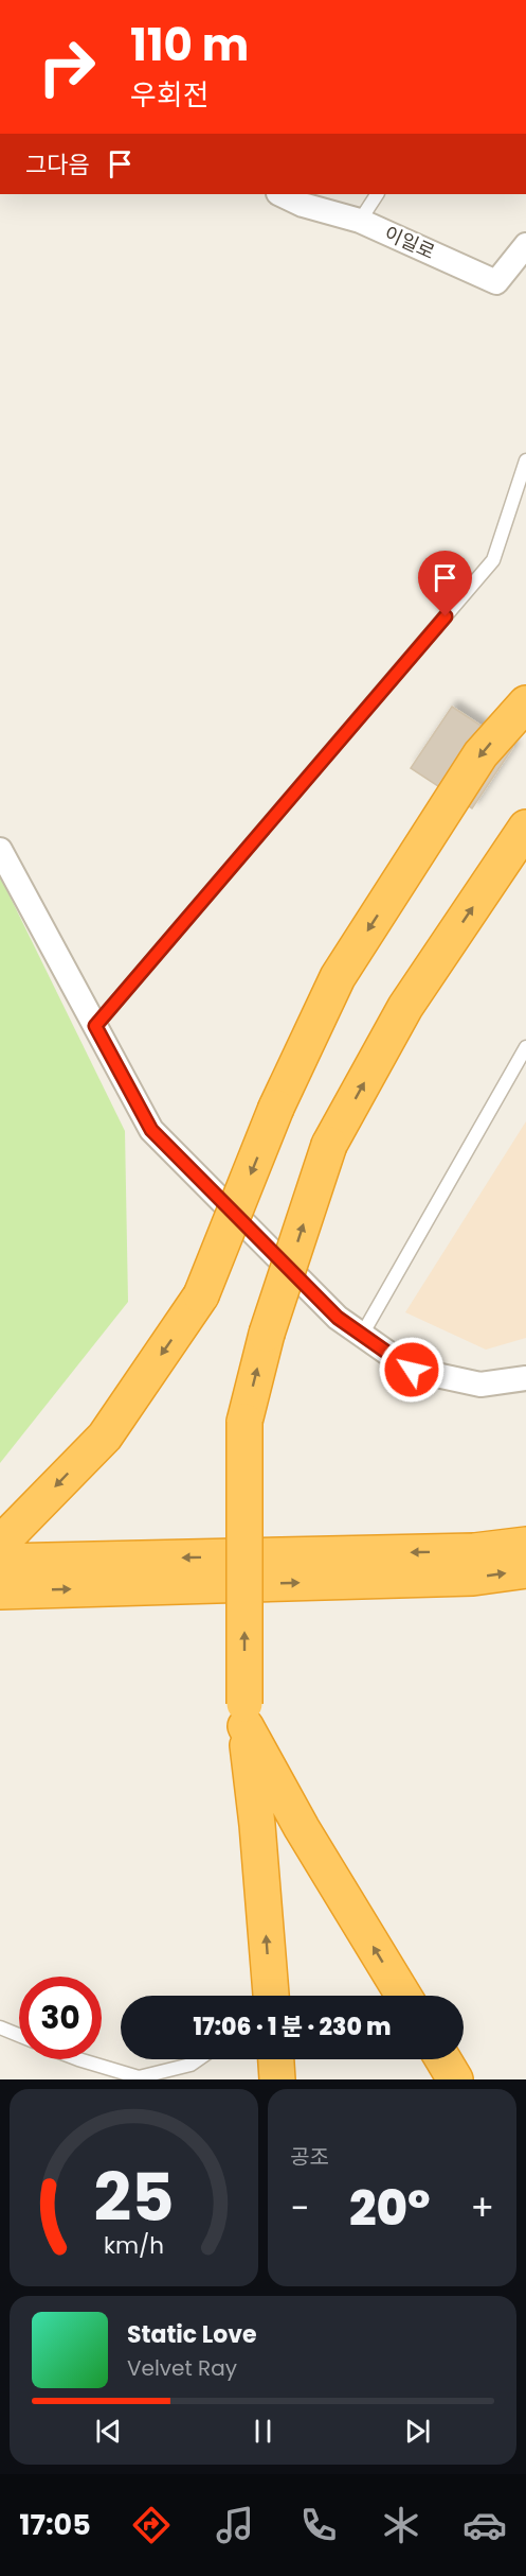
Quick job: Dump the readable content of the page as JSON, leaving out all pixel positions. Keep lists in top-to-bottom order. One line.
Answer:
{"streets":{"street":["이일로"]},"page":{"turn":["110 m","우회전"],"then":"그다음","limit":"30","trip":"17:06 · 1 분 · 230 m","tile":"공조","heat":["−","20°","+"],"song":["Static Love","Velvet Ray"],"tabs":"17:05","gauge":["25","km/h"]}}
